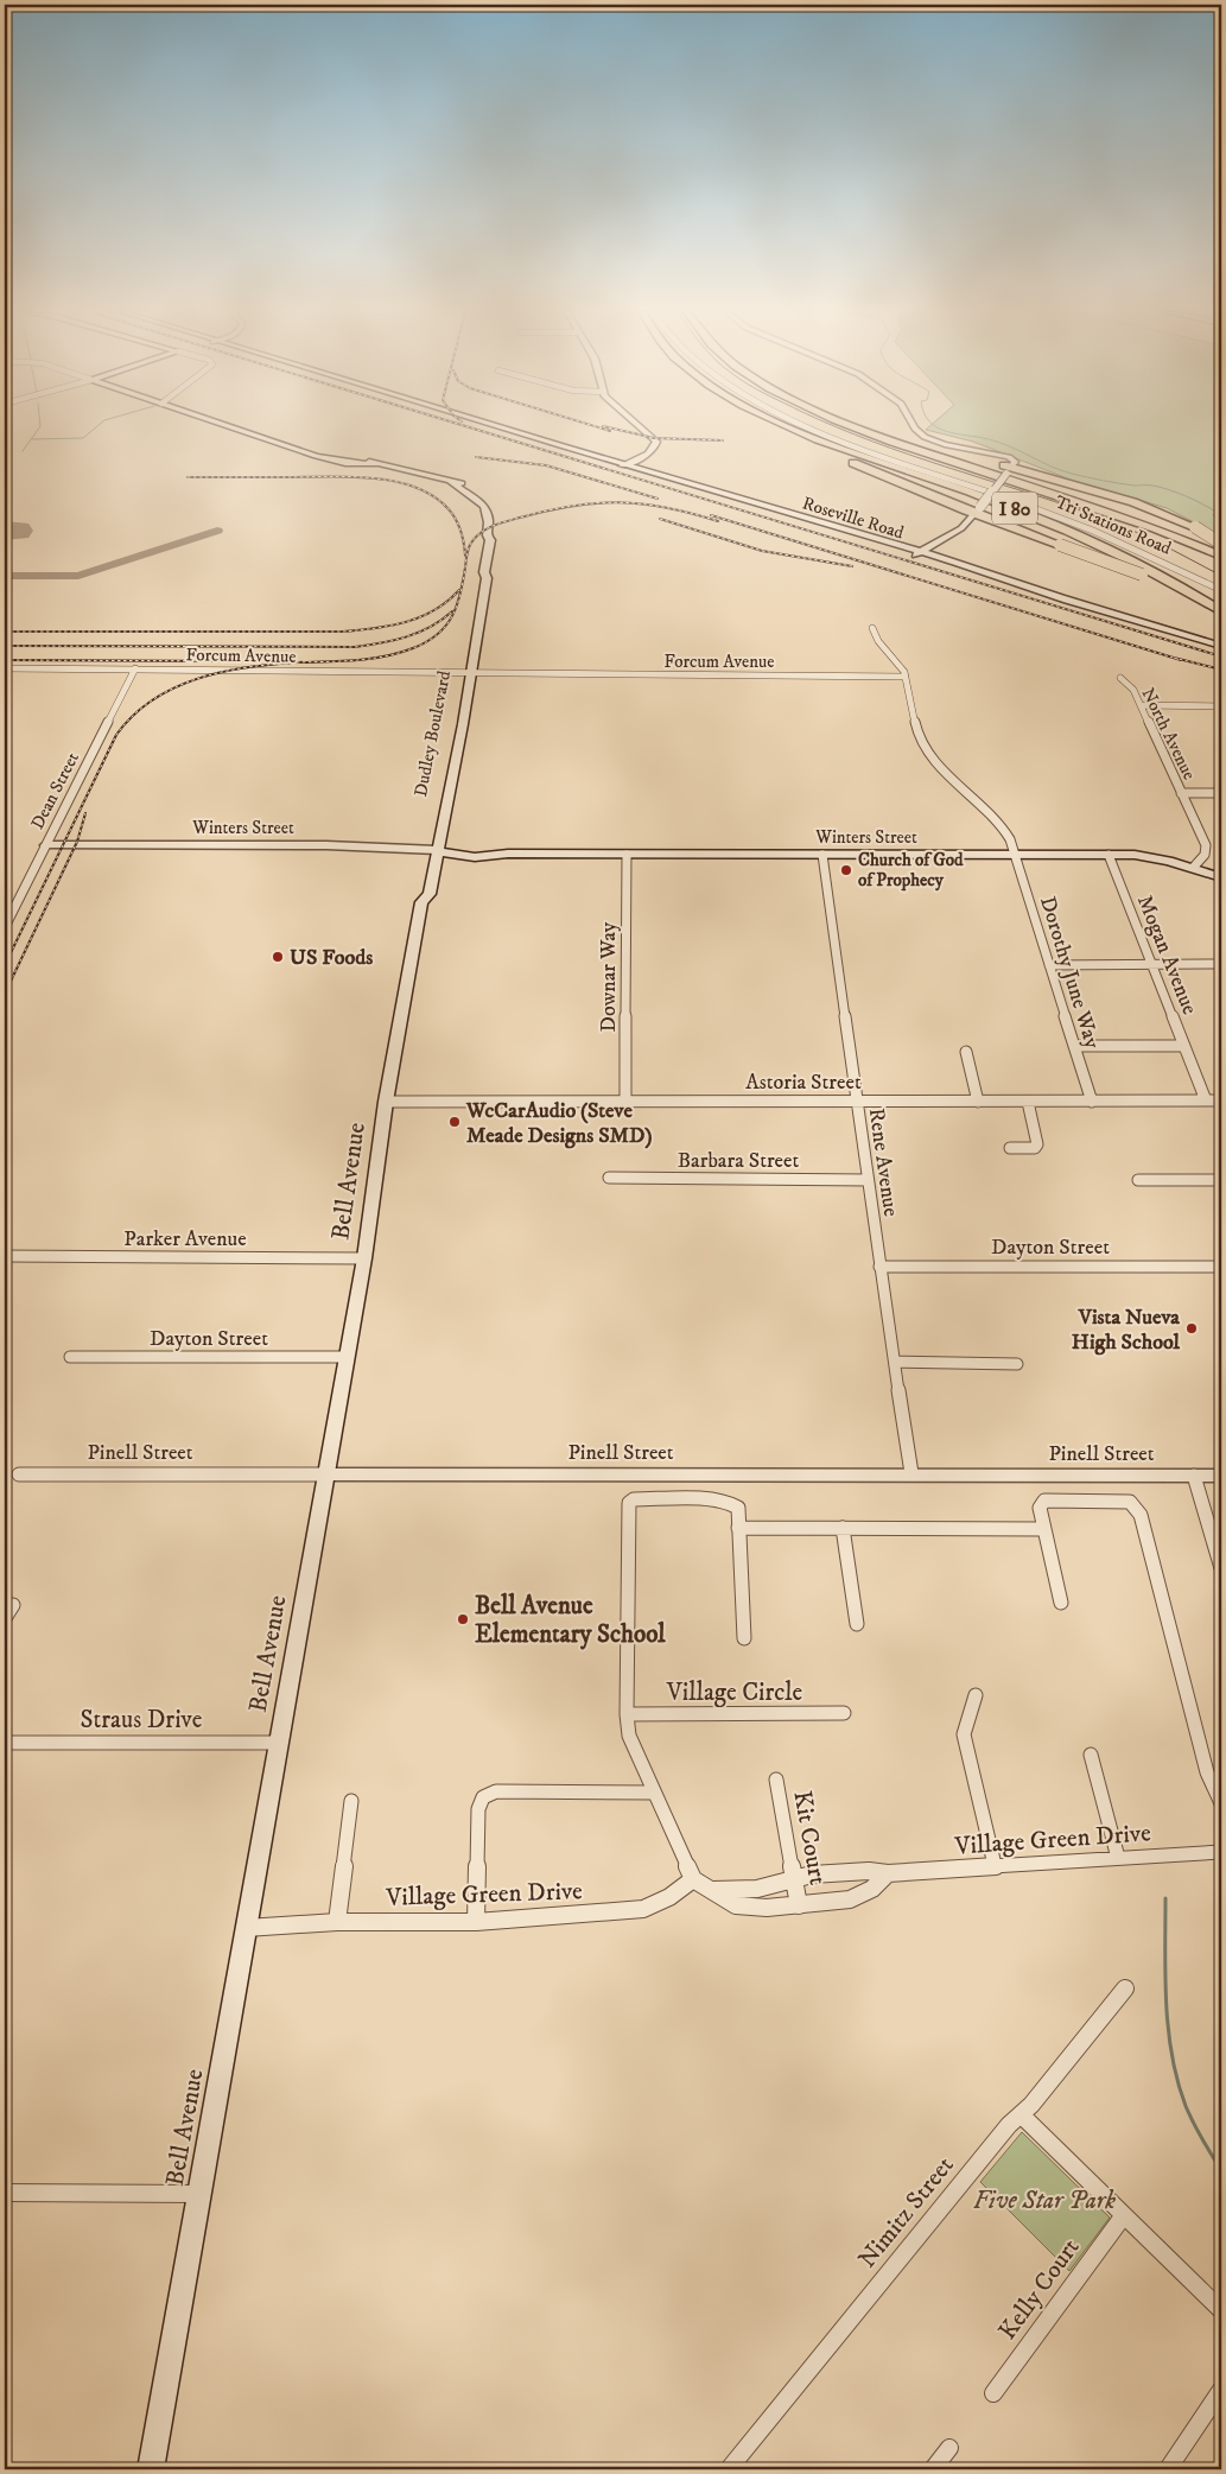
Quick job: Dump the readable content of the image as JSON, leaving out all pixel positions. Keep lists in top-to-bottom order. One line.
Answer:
{"streets":{"highway":["I 80"],"main road":["Roseville Road","Dudley Boulevard","Winters Street","Bell Avenue"],"street":["Tri Stations Road","Forcum Avenue","North Avenue","Dean Street","Mogan Avenue","Dorothy June Way","Downar Way","Astoria Street","Barbara Street","Rene Avenue","Parker Avenue","Dayton Street","Pinell Street","Village Circle","Straus Drive","Kit Court","Village Green Drive","Nimitz Street","Kelly Court"]},"crossings":[["Forcum Avenue","Dudley Boulevard"],["Forcum Avenue","Dean Street"],["Dudley Boulevard","Winters Street"],["Dudley Boulevard","Bell Avenue"],["North Avenue","Winters Street"],["Dean Street","Winters Street"],["Winters Street","Mogan Avenue"],["Winters Street","Dorothy June Way"],["Winters Street","Downar Way"],["Winters Street","Rene Avenue"],["Winters Street","Bell Avenue"],["Mogan Avenue","Astoria Street"],["Dorothy June Way","Astoria Street"],["Downar Way","Astoria Street"],["Astoria Street","Rene Avenue"],["Astoria Street","Bell Avenue"],["Barbara Street","Rene Avenue"],["Rene Avenue","Dayton Street"],["Rene Avenue","Pinell Street"],["Bell Avenue","Parker Avenue"],["Bell Avenue","Dayton Street"],["Bell Avenue","Pinell Street"],["Bell Avenue","Straus Drive"],["Bell Avenue","Village Green Drive"],["Kit Court","Village Green Drive"]],"parks":["Five Star Park"],"places":["Church of God of Prophecy","US Foods","WcCarAudio (Steve Meade Designs SMD)","Vista Nueva High School","Bell Avenue Elementary School"]}
